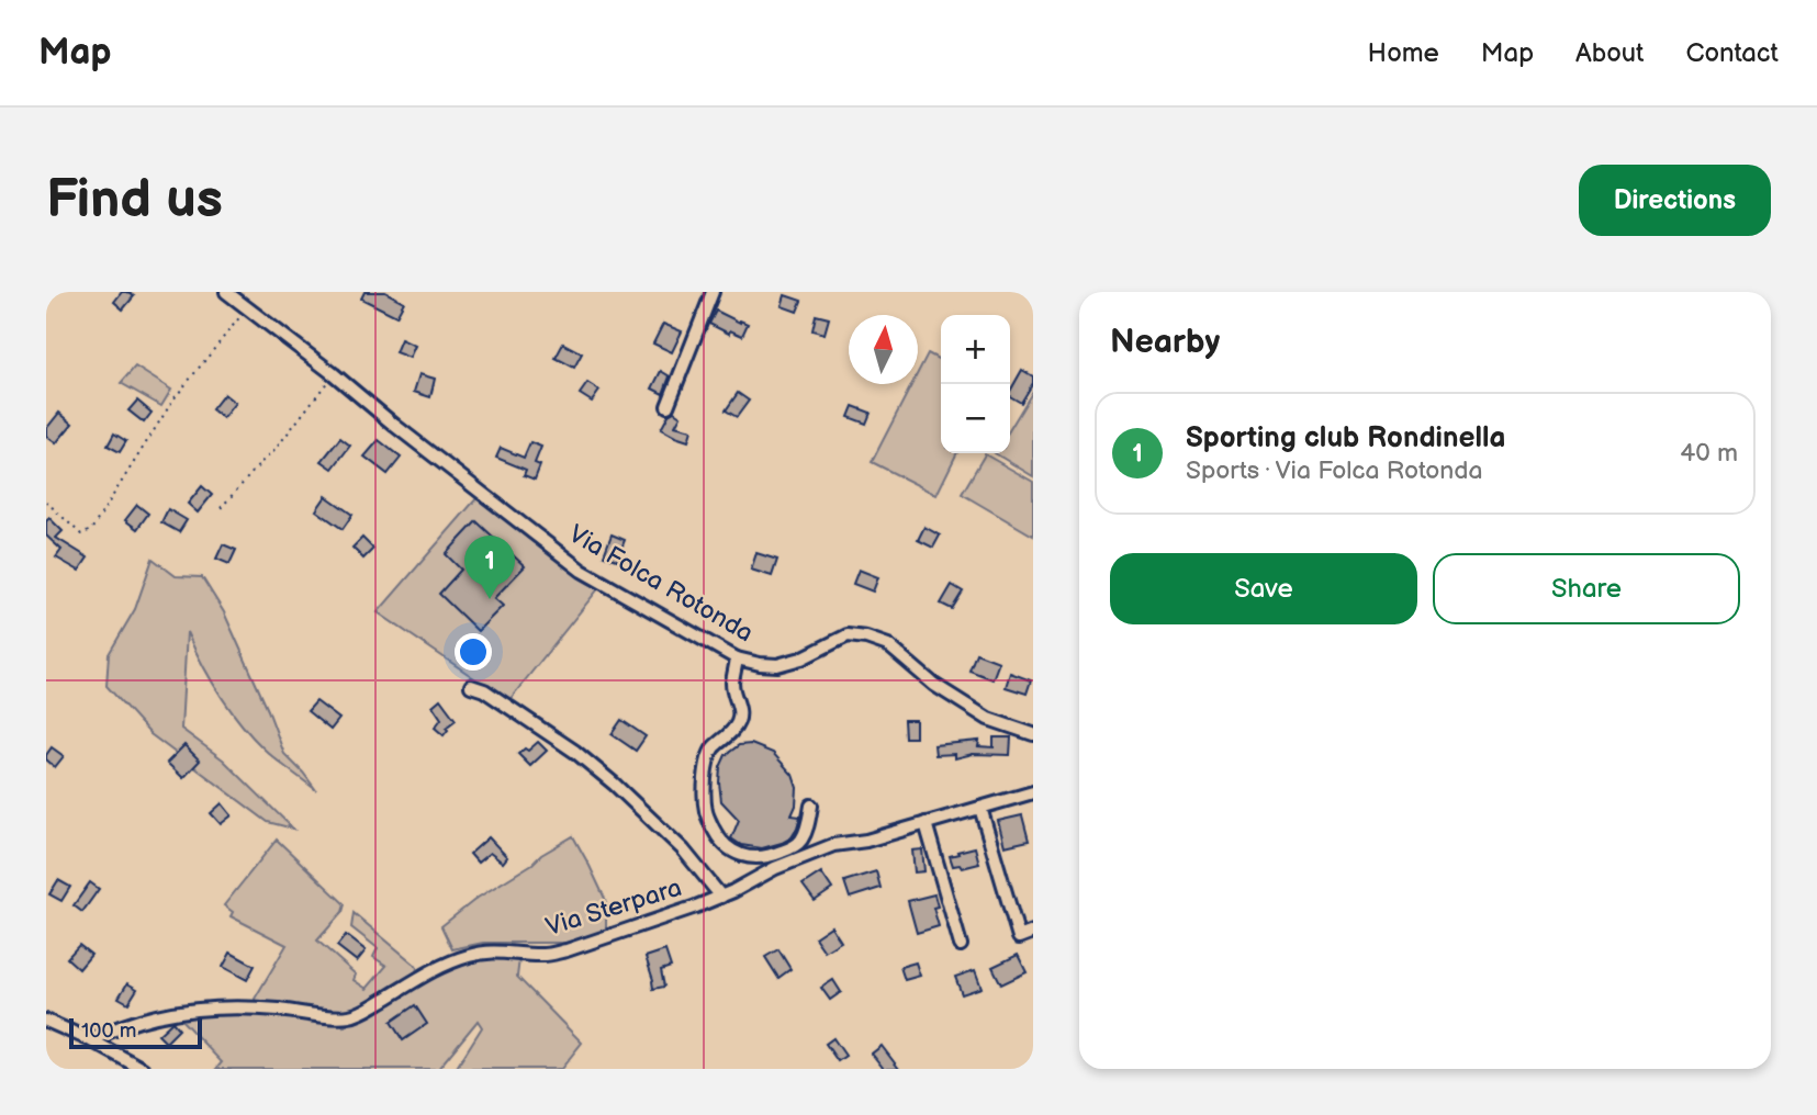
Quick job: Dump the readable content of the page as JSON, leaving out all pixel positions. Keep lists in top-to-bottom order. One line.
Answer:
{"streets":{"street":["Via Folca Rotonda","Via Sterpara"]},"scale_bar":"100 m","north":"top","page":{"header":"Map","nav":["Home","Map","About","Contact"],"buttons":["Directions",["Save","Share"]],"title":"Find us","heading":"Nearby","map_buttons":["+","−"],"list":[{"mark":"1","name":"Sporting club Rondinella","note":"Sports · Via Folca Rotonda","value":"40 m"}],"pins":"1","scale":"100 m"}}
